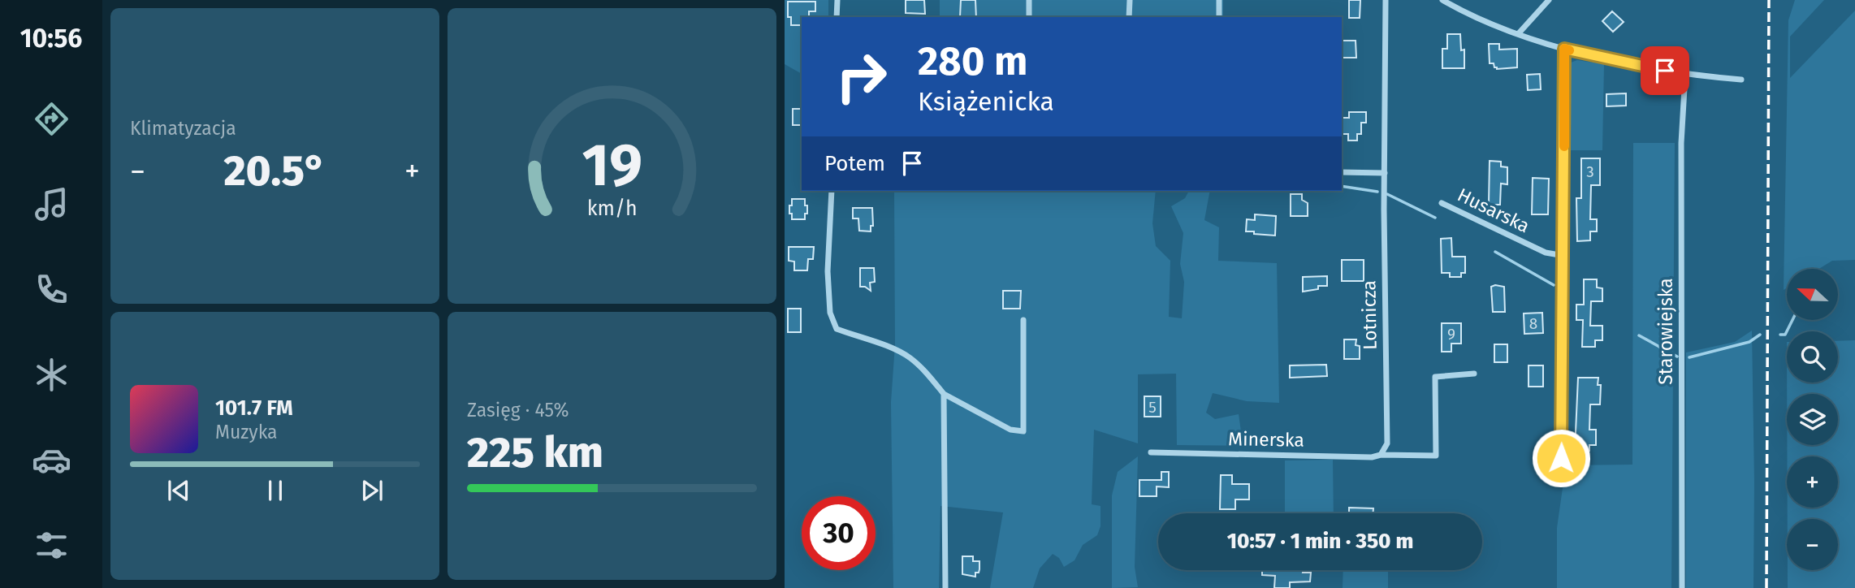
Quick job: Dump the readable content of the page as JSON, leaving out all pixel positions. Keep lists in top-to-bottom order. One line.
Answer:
{"streets":{"street":["Husarska","Lotnicza","Starowiejska","Minerska"]},"crossings":[["Lotnicza","Minerska"]],"house_numbers":["3","8","9","5"],"north":"left","page":{"tabs":"10:56","tile":["Klimatyzacja",["Zasięg · 45%","225 km"]],"turn":["280 m","Książenicka"],"then":"Potem","heat":["−","20.5°","+"],"map_buttons":["+","−"],"song":["101.7 FM","Muzyka"],"limit":"30","trip":"10:57 · 1 min · 350 m","gauge":["19","km/h"]}}
